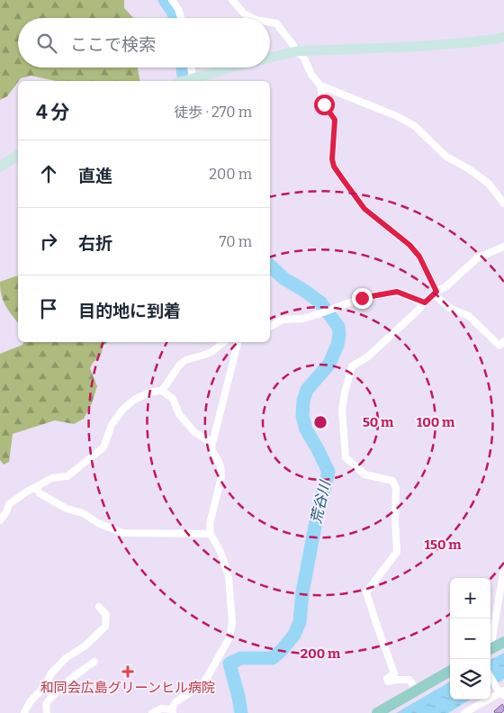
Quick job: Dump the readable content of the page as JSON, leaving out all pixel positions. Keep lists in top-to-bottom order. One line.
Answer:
{"water":["荒谷川"],"places":{"health":["和同会広島グリーンヒル病院"]},"page":{"search":"ここで検索","heading":["4 分","徒歩 · 270 m"],"list":[["直進","200 m"],["右折","70 m"],"目的地に到着"],"map_buttons":["+","−"]},"rings":["50 m","100 m","150 m","200 m"]}
